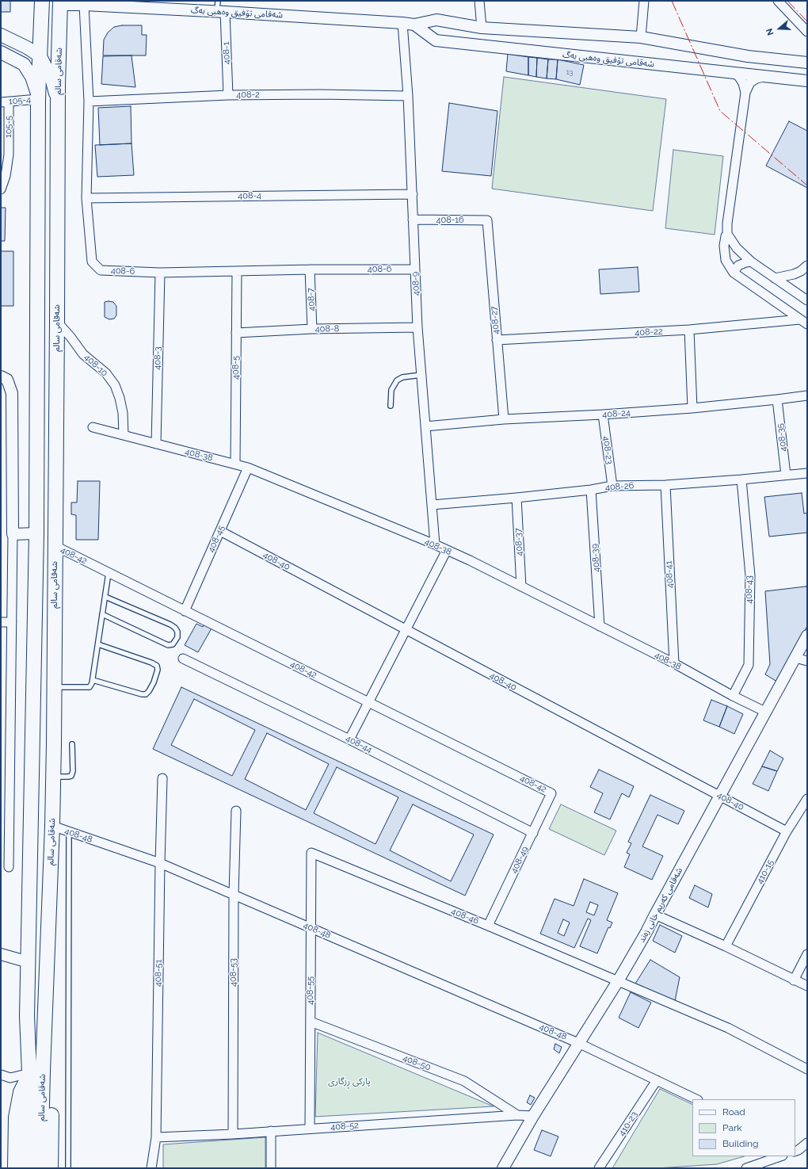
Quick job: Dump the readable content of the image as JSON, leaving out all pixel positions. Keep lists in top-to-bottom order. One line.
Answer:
{"streets":{"main road":["شەقامی سالم"],"street":["شەقامی تۆفیق وەهبی بەگ","408-1","408-2","105-4","105-5","408-4","408-16","408-6","408-9","408-7","408-27","408-8","408-22","408-3","408-10","408-5","408-24","408-35","408-23","408-38","408-26","408-45","408-37","408-42","408-39","408-40","408-41","408-43","408-44","408-48","408-49","410-15","شەقامی کەریم خانی زەند","408-46","408-53","408-51","408-55","408-50","410-23","408-52"]},"crossings":[["شەقامی تۆفیق وەهبی بەگ","408-1"],["شەقامی تۆفیق وەهبی بەگ","شەقامی سالم"],["شەقامی تۆفیق وەهبی بەگ","408-6"],["شەقامی تۆفیق وەهبی بەگ","408-9"],["408-1","408-2"],["شەقامی سالم","105-4"],["شەقامی سالم","408-10"],["شەقامی سالم","408-42"],["شەقامی سالم","408-48"],["408-2","408-6"],["408-2","408-9"],["105-4","105-5"],["408-4","408-6"],["408-4","408-9"],["408-16","408-9"],["408-16","408-27"],["408-6","408-9"],["408-6","408-7"],["408-6","408-3"],["408-6","408-5"],["408-9","408-8"],["408-9","408-24"],["408-9","408-38"],["408-9","408-26"],["408-7","408-8"],["408-27","408-22"],["408-27","408-24"],["408-8","408-5"],["408-3","408-38"],["408-10","408-38"],["408-5","408-38"],["408-24","408-35"],["408-24","408-23"],["408-35","408-26"],["408-23","408-26"],["408-38","408-45"],["408-38","408-37"],["408-38","408-39"],["408-38","408-41"],["408-38","408-43"],["408-38","شەقامی کەریم خانی زەند"],["408-26","408-37"],["408-26","408-39"],["408-26","408-41"],["408-26","408-43"],["408-45","408-42"],["408-45","408-40"],["408-42","408-49"],["408-40","410-15"],["408-40","شەقامی کەریم خانی زەند"],["408-44","408-49"],["408-48","شەقامی کەریم خانی زەند"],["408-48","408-53"],["408-48","408-51"],["408-48","408-55"],["408-48","410-23"],["408-49","408-46"],["شەقامی کەریم خانی زەند","408-46"],["شەقامی کەریم خانی زەند","408-52"],["408-46","408-55"],["408-53","408-52"],["408-51","408-52"],["408-55","408-50"],["408-55","408-52"],["408-50","408-52"]],"parks":["پارکی ڕزگاری"],"house_numbers":["13"],"legend":["Road","Park","Building"],"north":"left"}
